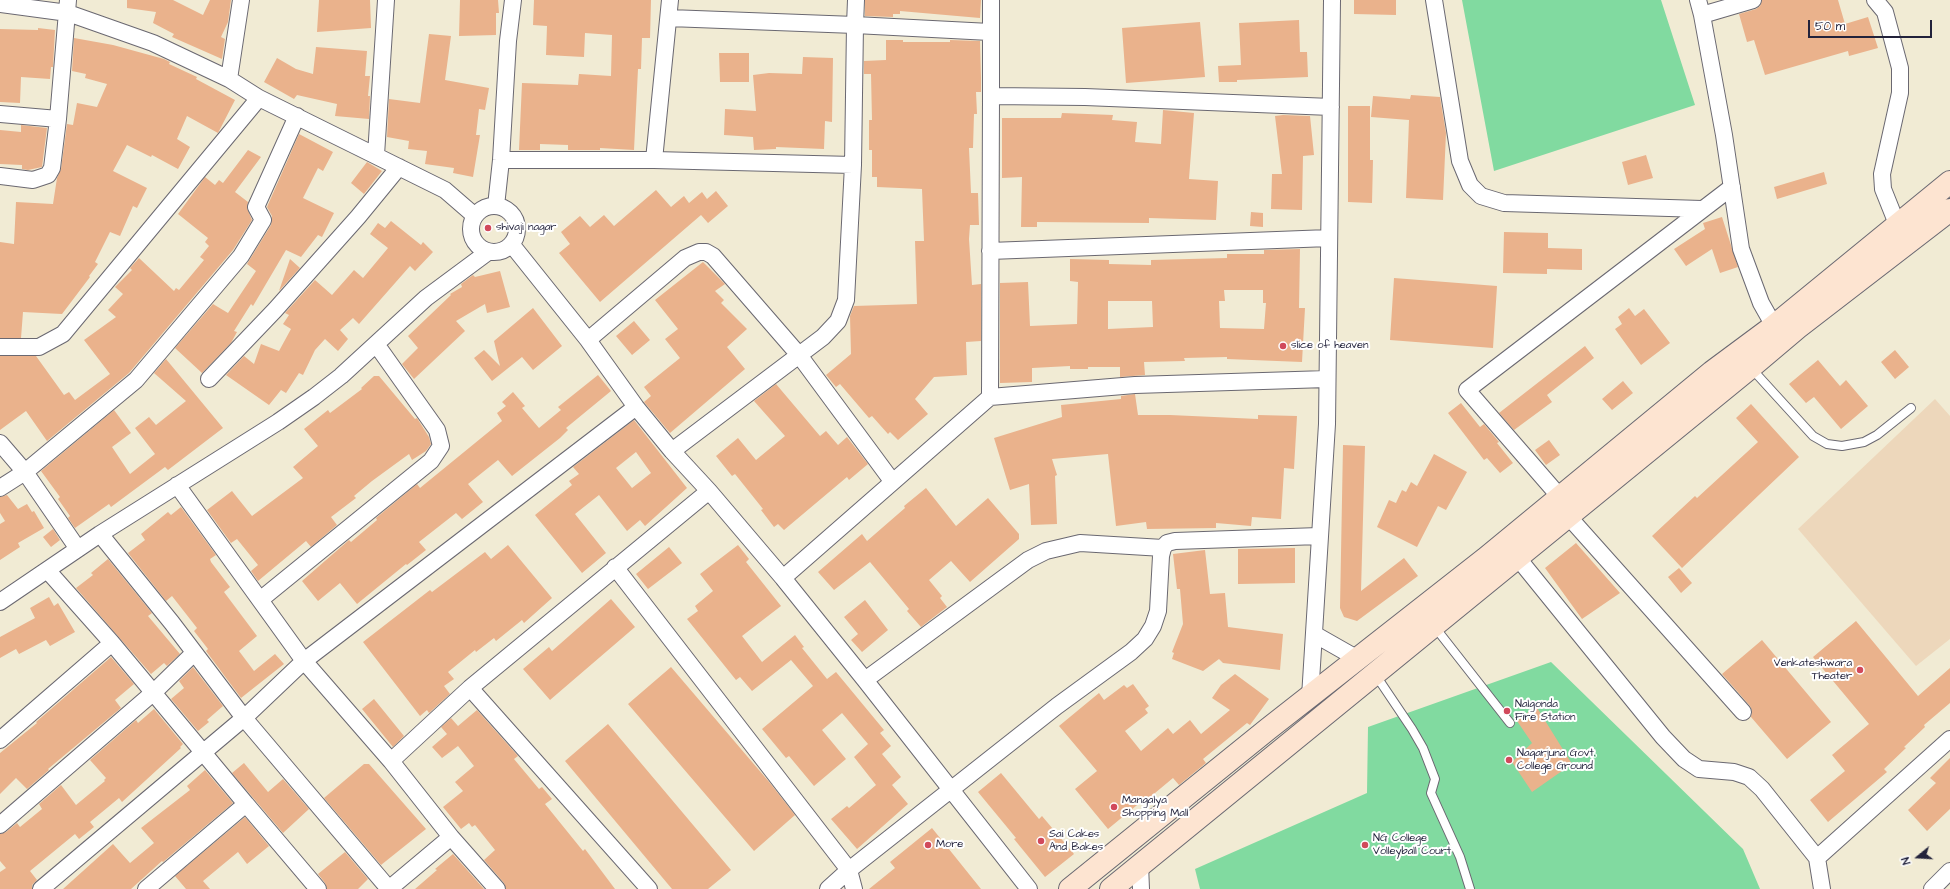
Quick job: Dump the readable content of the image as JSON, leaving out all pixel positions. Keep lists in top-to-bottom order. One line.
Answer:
{"places":["shivaji nagar","slice of heaven","Venkateshwara Theater","Nalgonda Fire Station","Nagarjuna Govt. College Ground","Mangalya Shopping Mall","Sai Cakes And Bakes","More","NG College Volleyball Court"],"scale_bar":"50 m","north":"left"}
